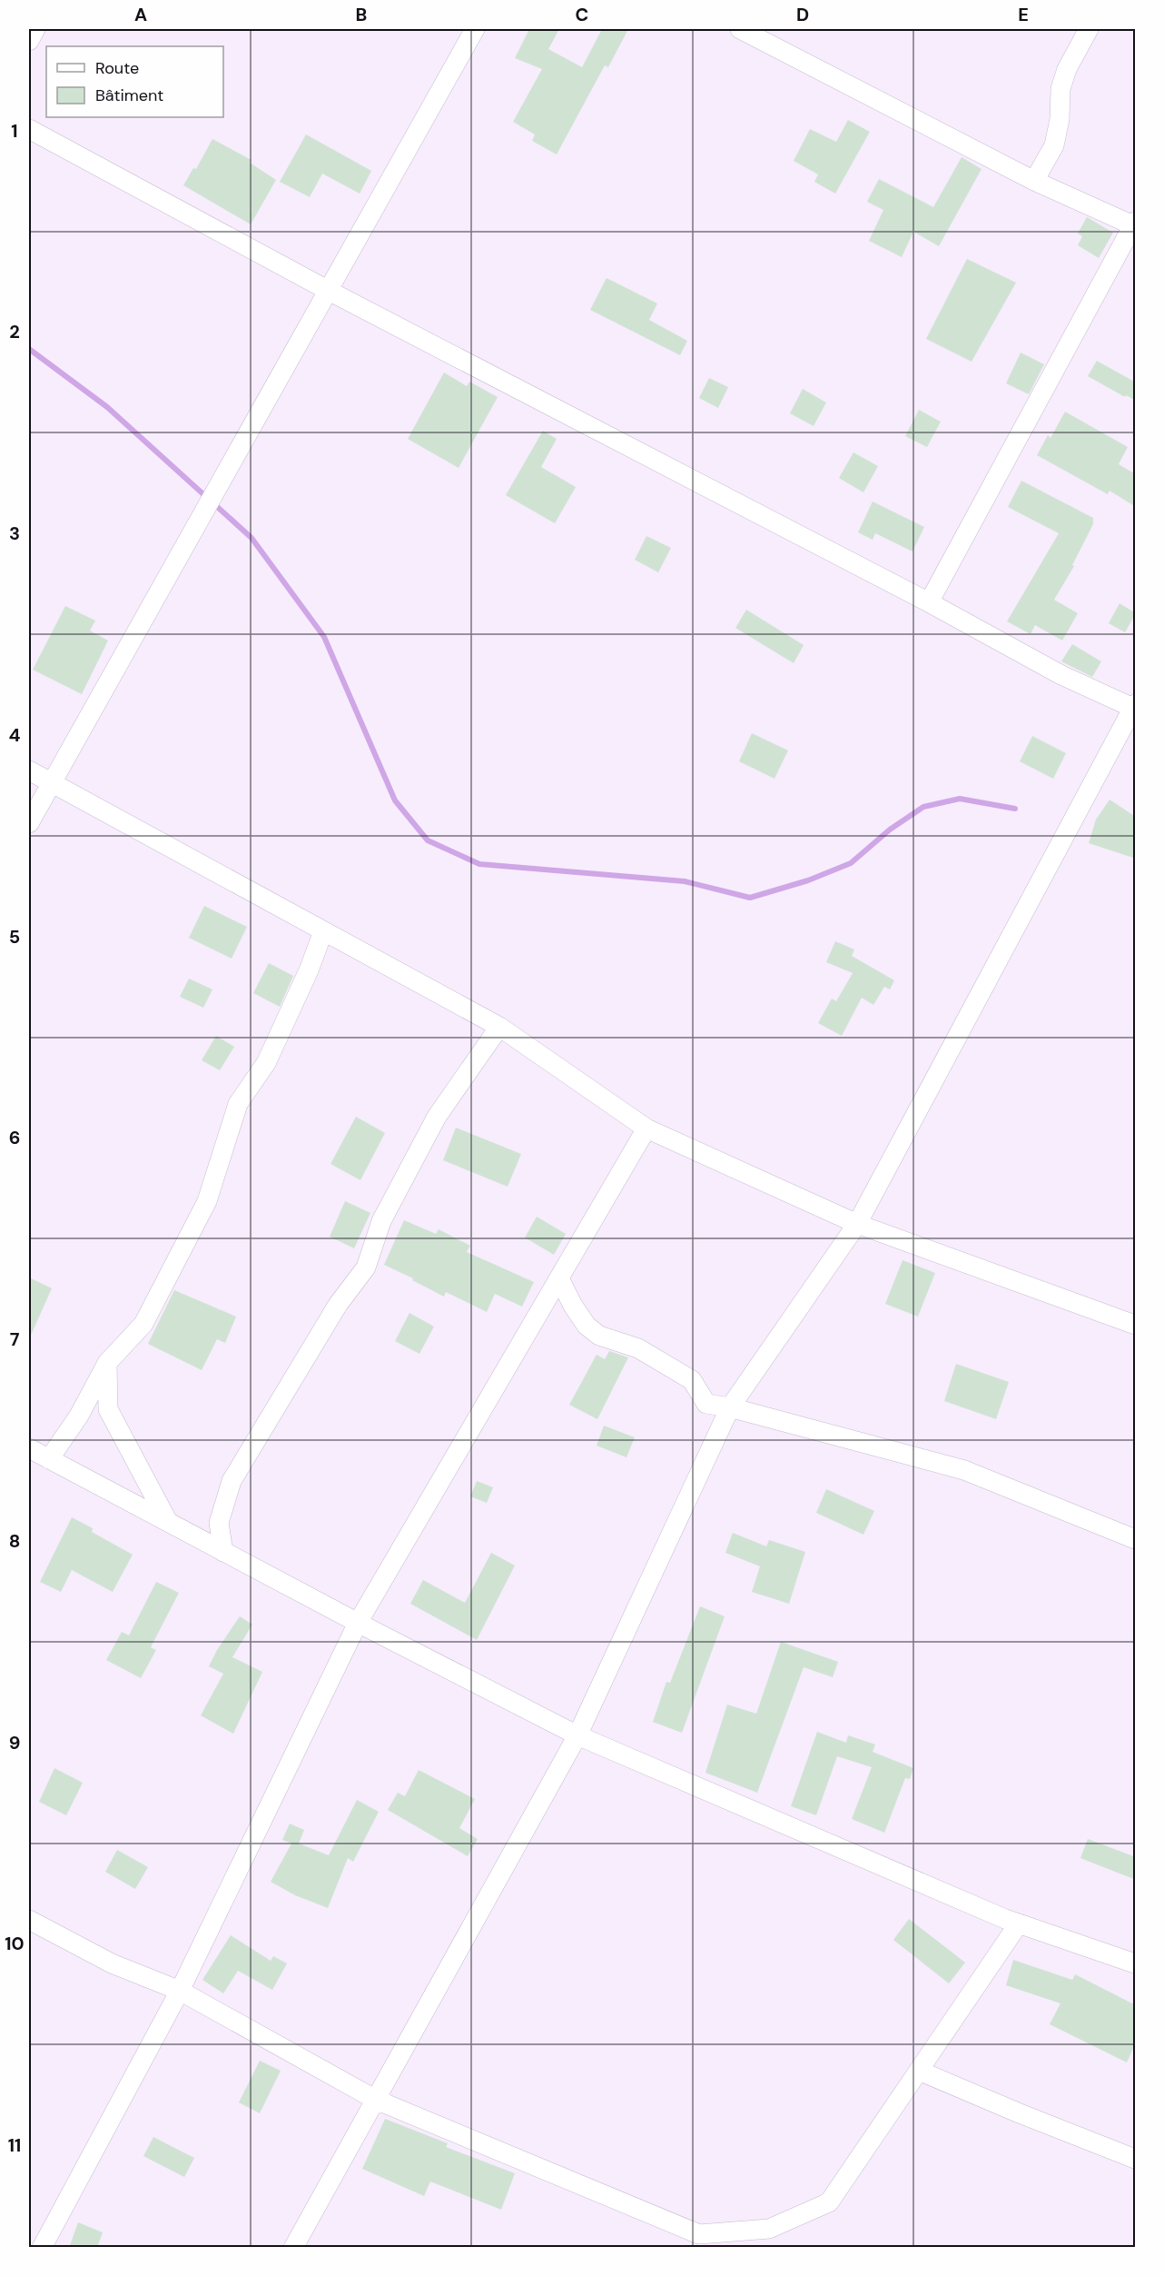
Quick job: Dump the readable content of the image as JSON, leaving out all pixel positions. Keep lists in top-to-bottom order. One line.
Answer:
{"legend":["Route","Bâtiment"],"grid":{"columns":["A","B","C","D","E"],"rows":["1","2","3","4","5","6","7","8","9","10","11"]}}
